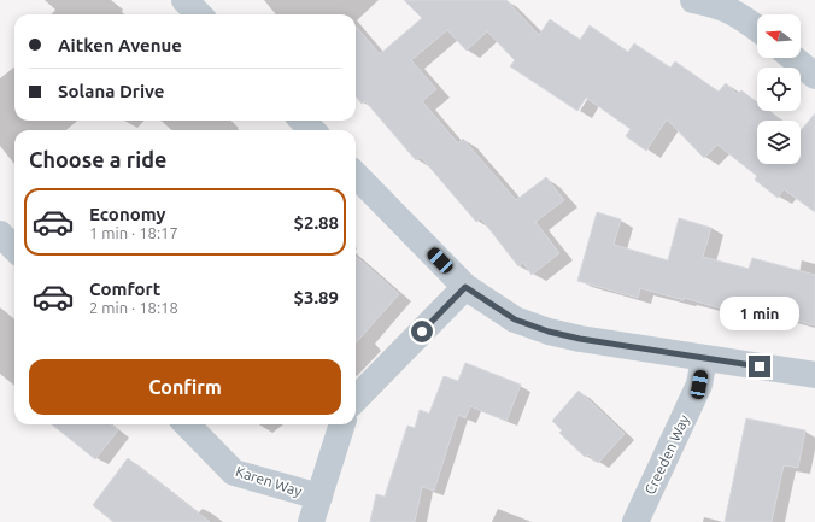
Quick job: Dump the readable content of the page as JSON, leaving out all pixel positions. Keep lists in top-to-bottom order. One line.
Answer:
{"streets":{"street":["Creeden Way","Karen Way"]},"north":"left","page":{"banner":["Aitken Avenue","Solana Drive"],"heading":"Choose a ride","list":[{"name":"Economy","note":"1 min · 18:17","value":"$2.88"},{"name":"Comfort","note":"2 min · 18:18","value":"$3.89"}],"bubble":"1 min","buttons":"Confirm"}}
